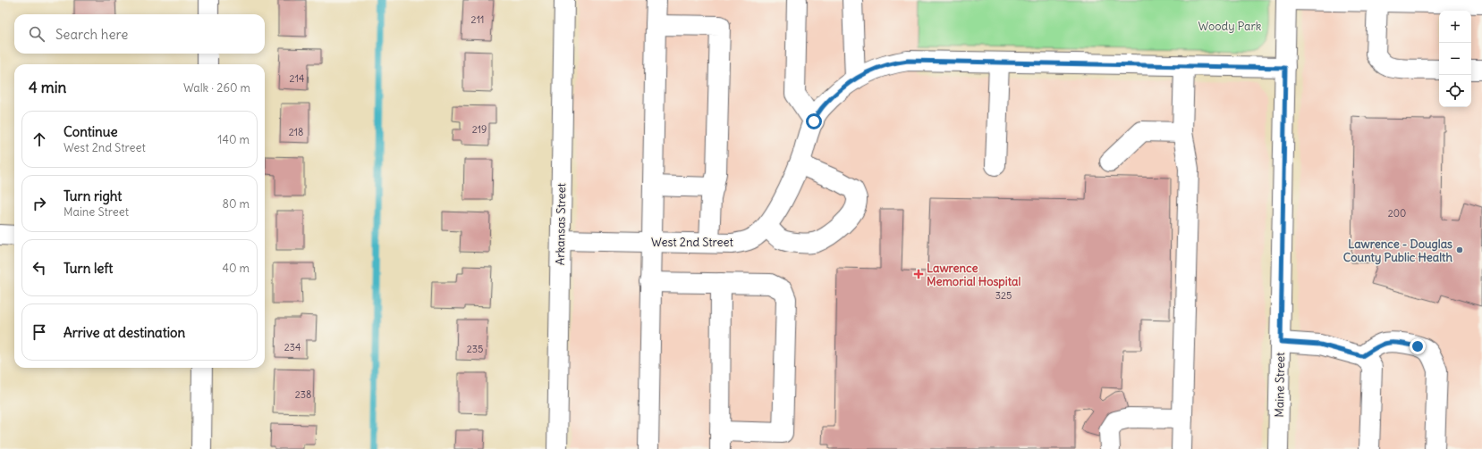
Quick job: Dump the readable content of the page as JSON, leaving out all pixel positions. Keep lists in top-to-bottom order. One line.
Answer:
{"streets":{"street":["Arkansas Street","West 2nd Street","Maine Street"]},"crossings":[["Arkansas Street","West 2nd Street"],["West 2nd Street","Maine Street"]],"parks":["Woody Park"],"places":{"other":["Lawrence - Douglas County Public Health"],"health":["Lawrence Memorial Hospital"]},"house_numbers":["211","214","219","218","200","325","234","235","238"],"page":{"map_buttons":["+","−"],"search":"Search here","heading":["4 min","Walk · 260 m"],"list":[["Continue","West 2nd Street","140 m"],["Turn right","Maine Street","80 m"],["Turn left","40 m"],"Arrive at destination"]}}
